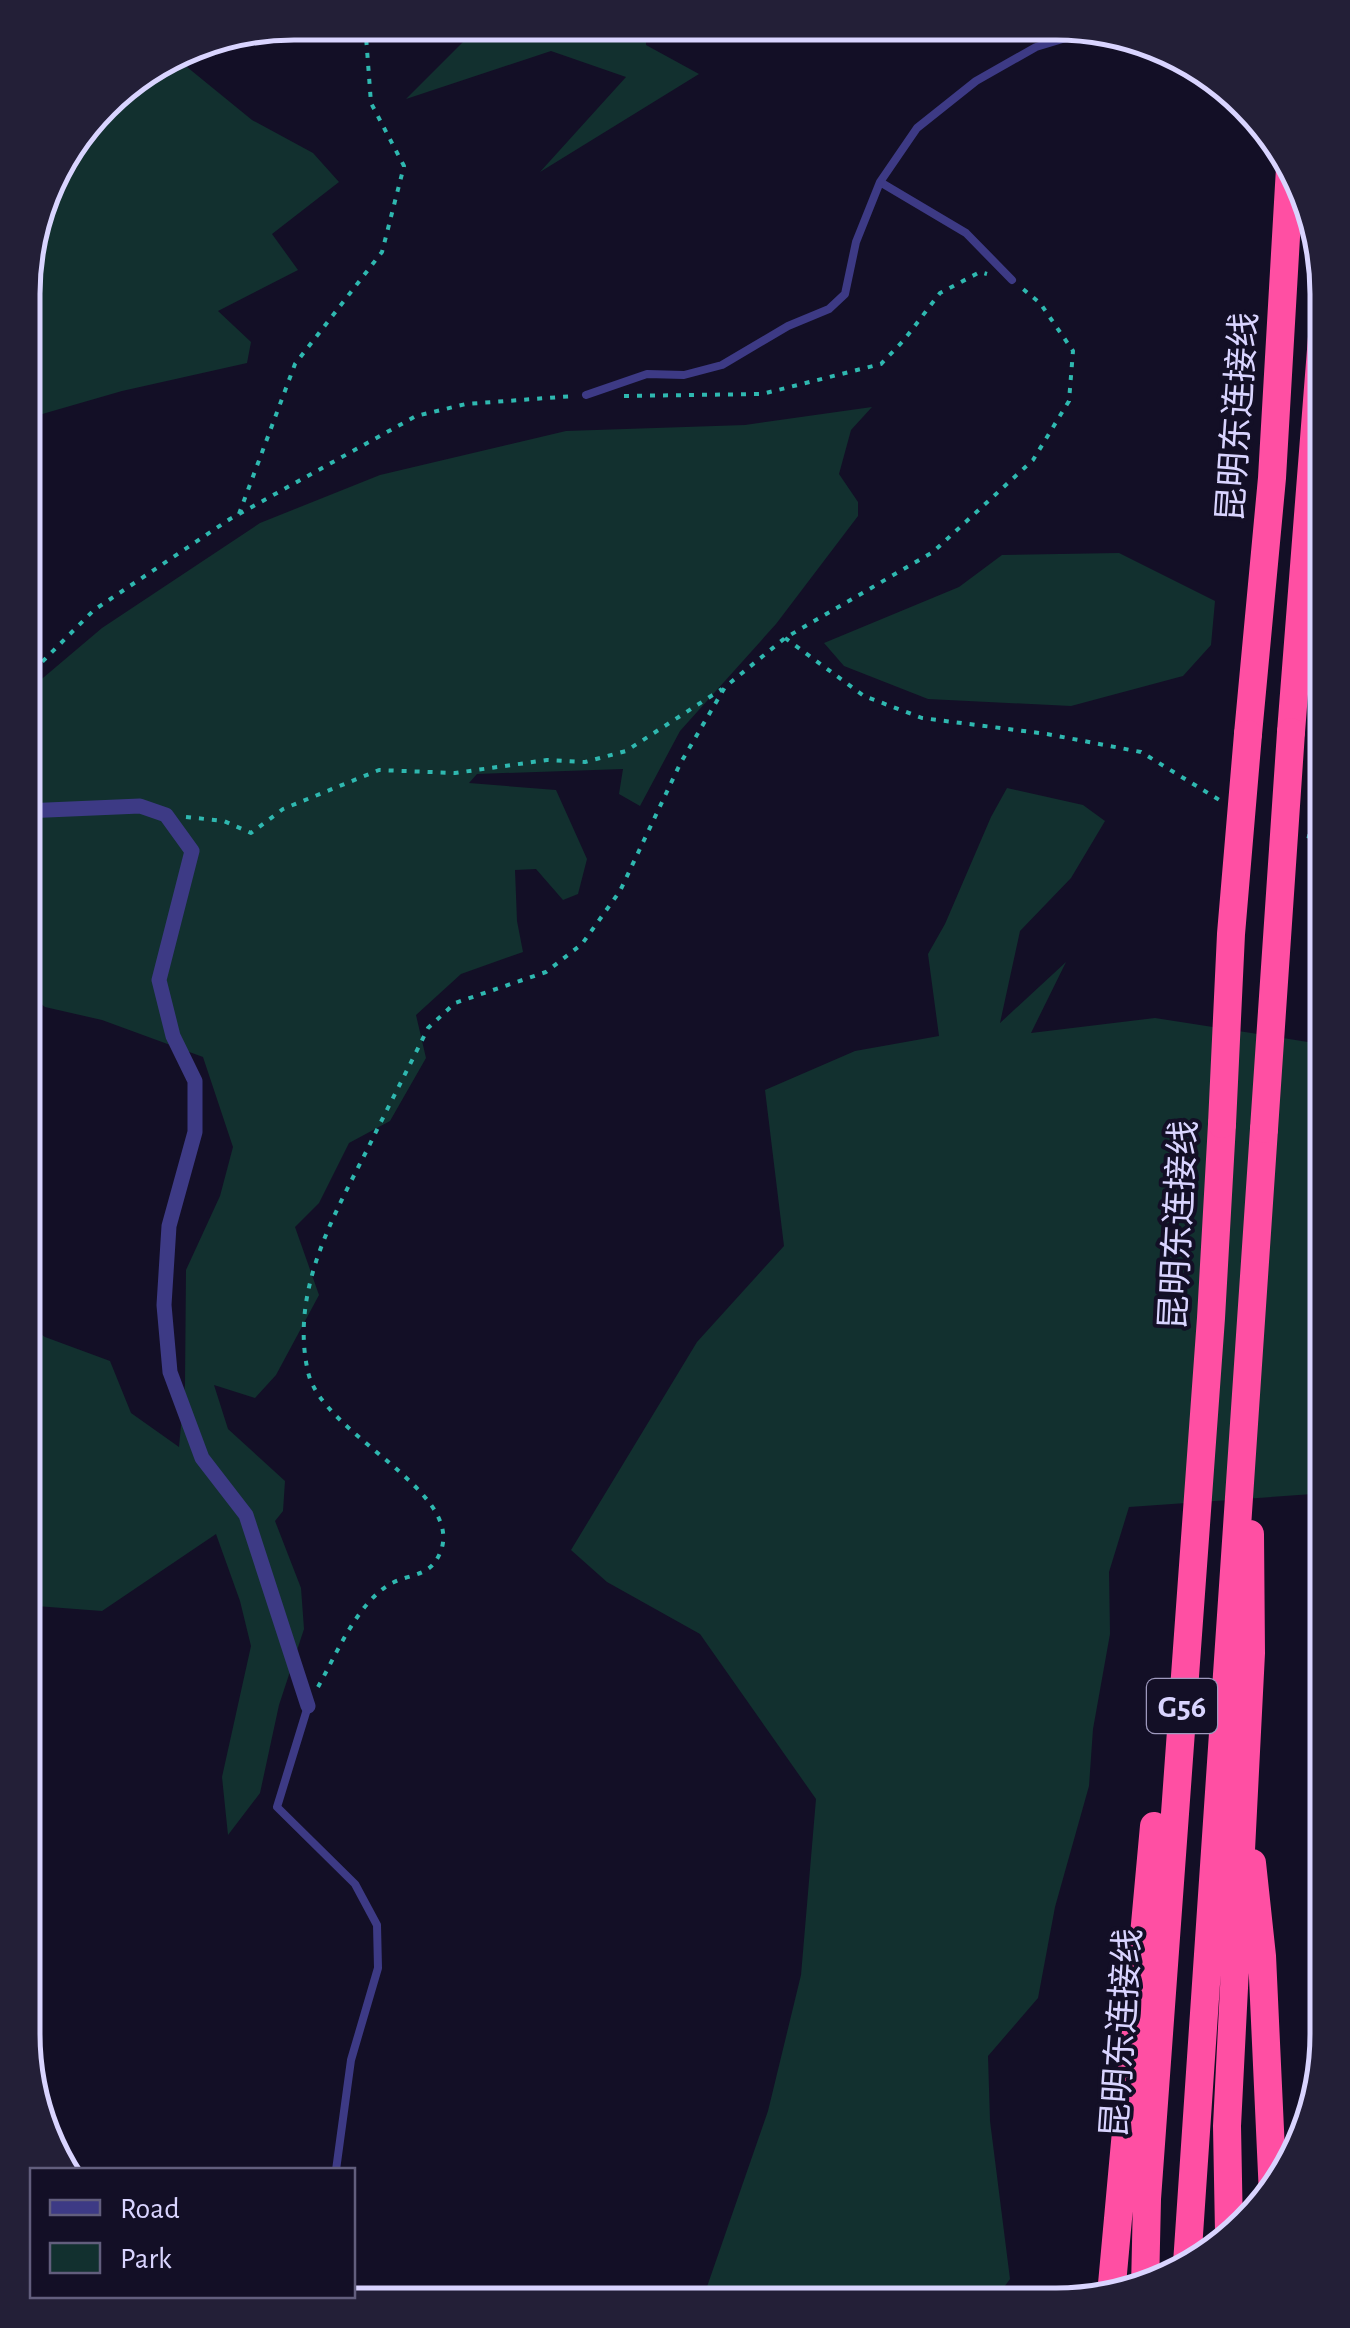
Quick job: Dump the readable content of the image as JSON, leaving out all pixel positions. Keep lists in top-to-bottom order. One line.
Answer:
{"streets":{"highway":["昆明东连接线","G56"]},"legend":["Road","Park"]}
